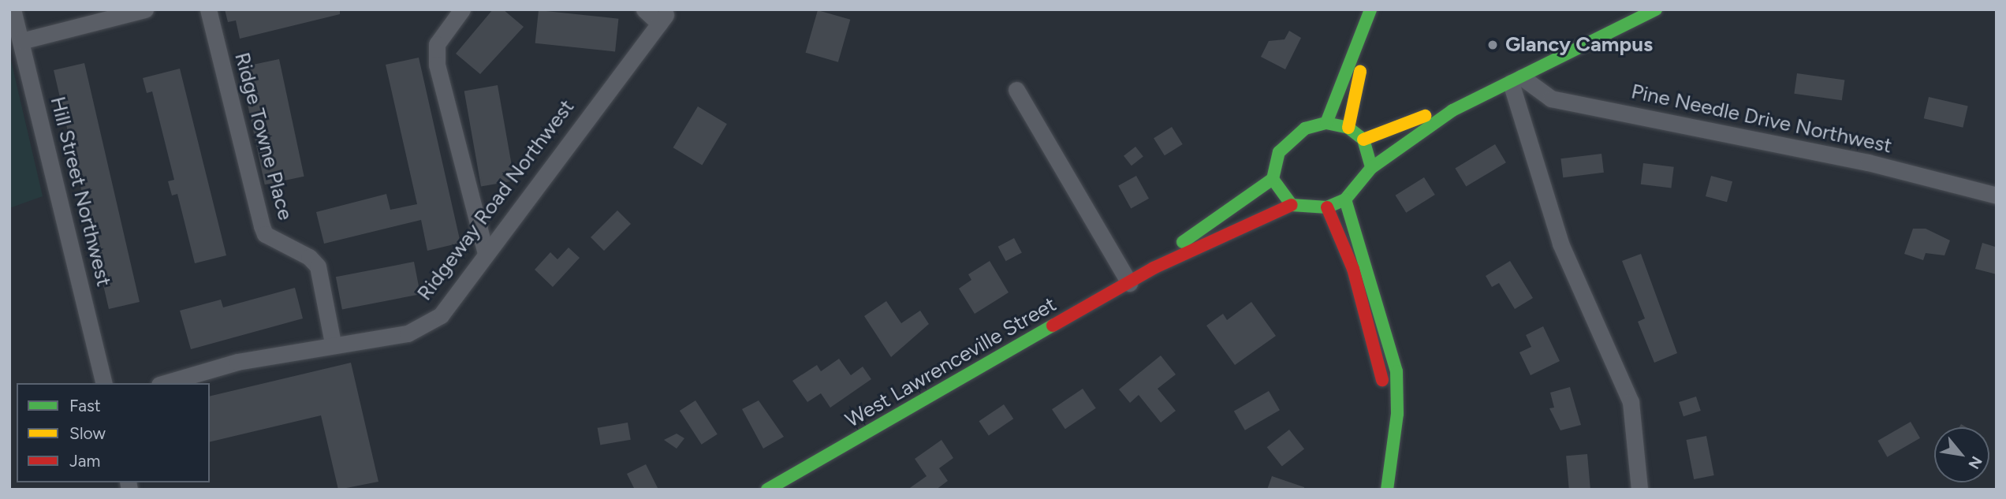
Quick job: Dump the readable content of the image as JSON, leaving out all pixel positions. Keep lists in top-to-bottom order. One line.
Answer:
{"streets":{"street":["Pine Needle Drive Northwest","Ridge Towne Place","Hill Street Northwest","Ridgeway Road Northwest","West Lawrenceville Street"]},"crossings":[["Ridge Towne Place","Ridgeway Road Northwest"]],"places":["Glancy Campus"],"legend":["Fast","Slow","Jam"],"north":"bottom right"}
